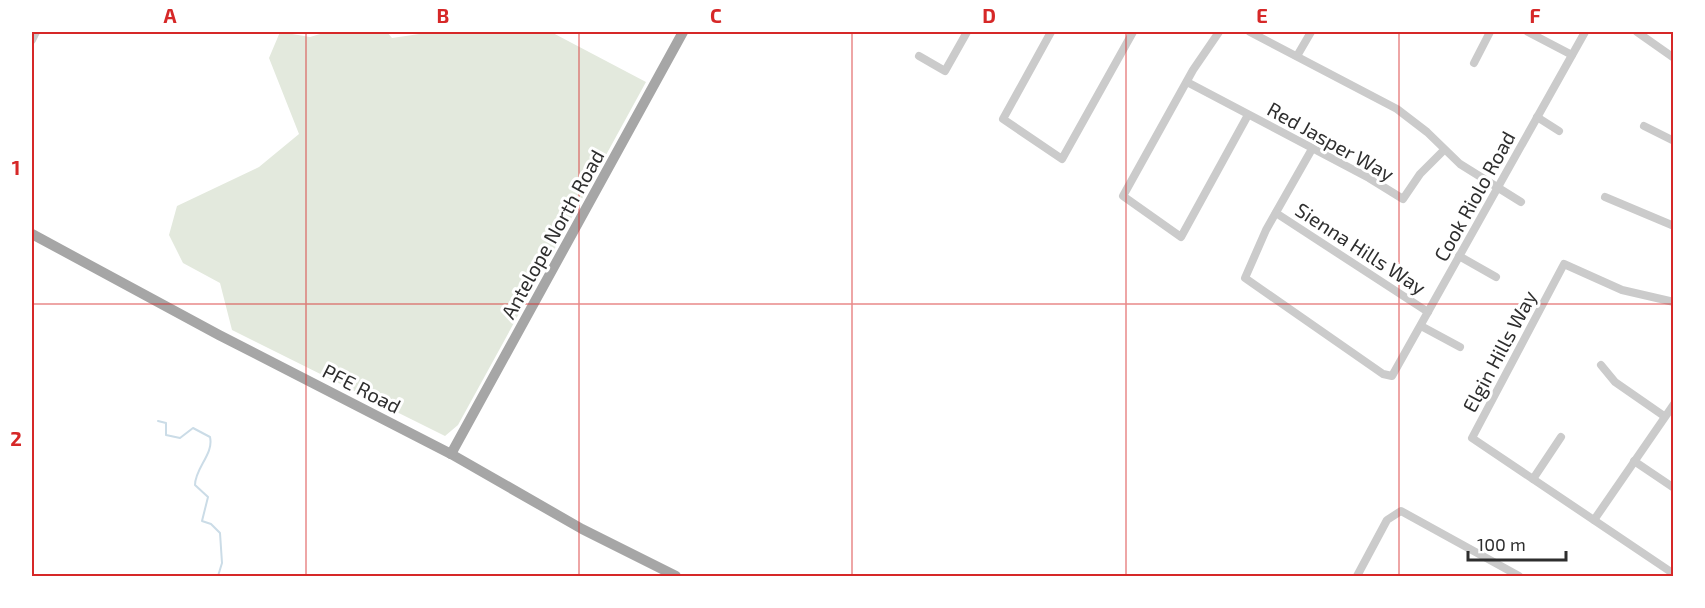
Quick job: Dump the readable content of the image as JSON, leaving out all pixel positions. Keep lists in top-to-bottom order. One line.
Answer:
{"streets":{"main road":["Antelope North Road","PFE Road"],"street":["Red Jasper Way","Cook Riolo Road","Sienna Hills Way","Elgin Hills Way"]},"crossings":[["Cook Riolo Road","Sienna Hills Way"],["Antelope North Road","PFE Road"]],"scale_bar":"100 m","grid":{"columns":["A","B","C","D","E","F"],"rows":["1","2"]}}
